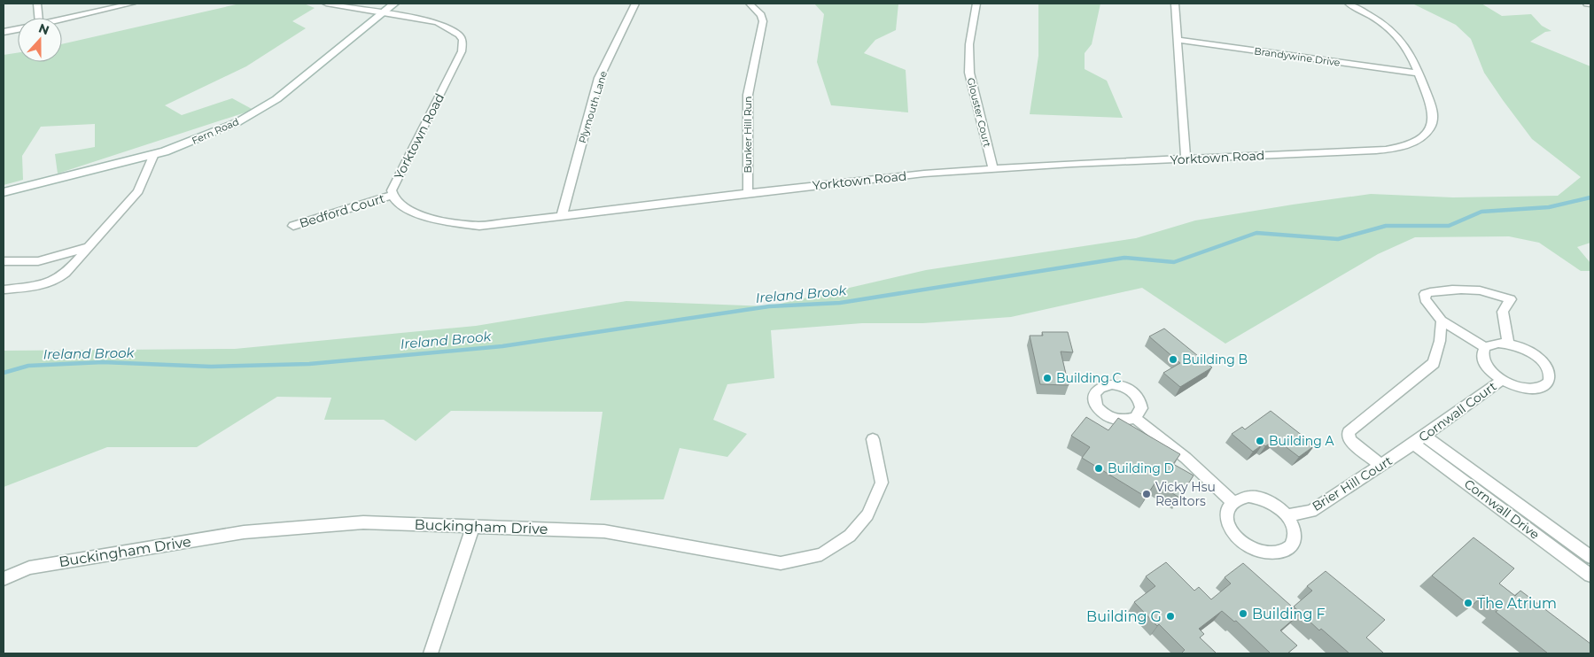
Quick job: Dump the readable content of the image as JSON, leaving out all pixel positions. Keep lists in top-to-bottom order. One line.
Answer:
{"streets":{"street":["Brandywine Drive","Plymouth Lane","Glouster Court","Fern Road","Bunker Hill Run","Yorktown Road","Bedford Court","Cornwall Court","Brier Hill Court","Cornwall Drive","Buckingham Drive"]},"crossings":[["Brandywine Drive","Yorktown Road"],["Plymouth Lane","Yorktown Road"],["Glouster Court","Yorktown Road"],["Fern Road","Yorktown Road"],["Bunker Hill Run","Yorktown Road"],["Yorktown Road","Bedford Court"],["Cornwall Court","Brier Hill Court"],["Cornwall Court","Cornwall Drive"],["Brier Hill Court","Cornwall Drive"]],"water":["Ireland Brook"],"places":["Building B","Building C","Building A","Building D","Vicky Hsu Realtors","The Atrium","Building F","Building G"],"north":"top"}
